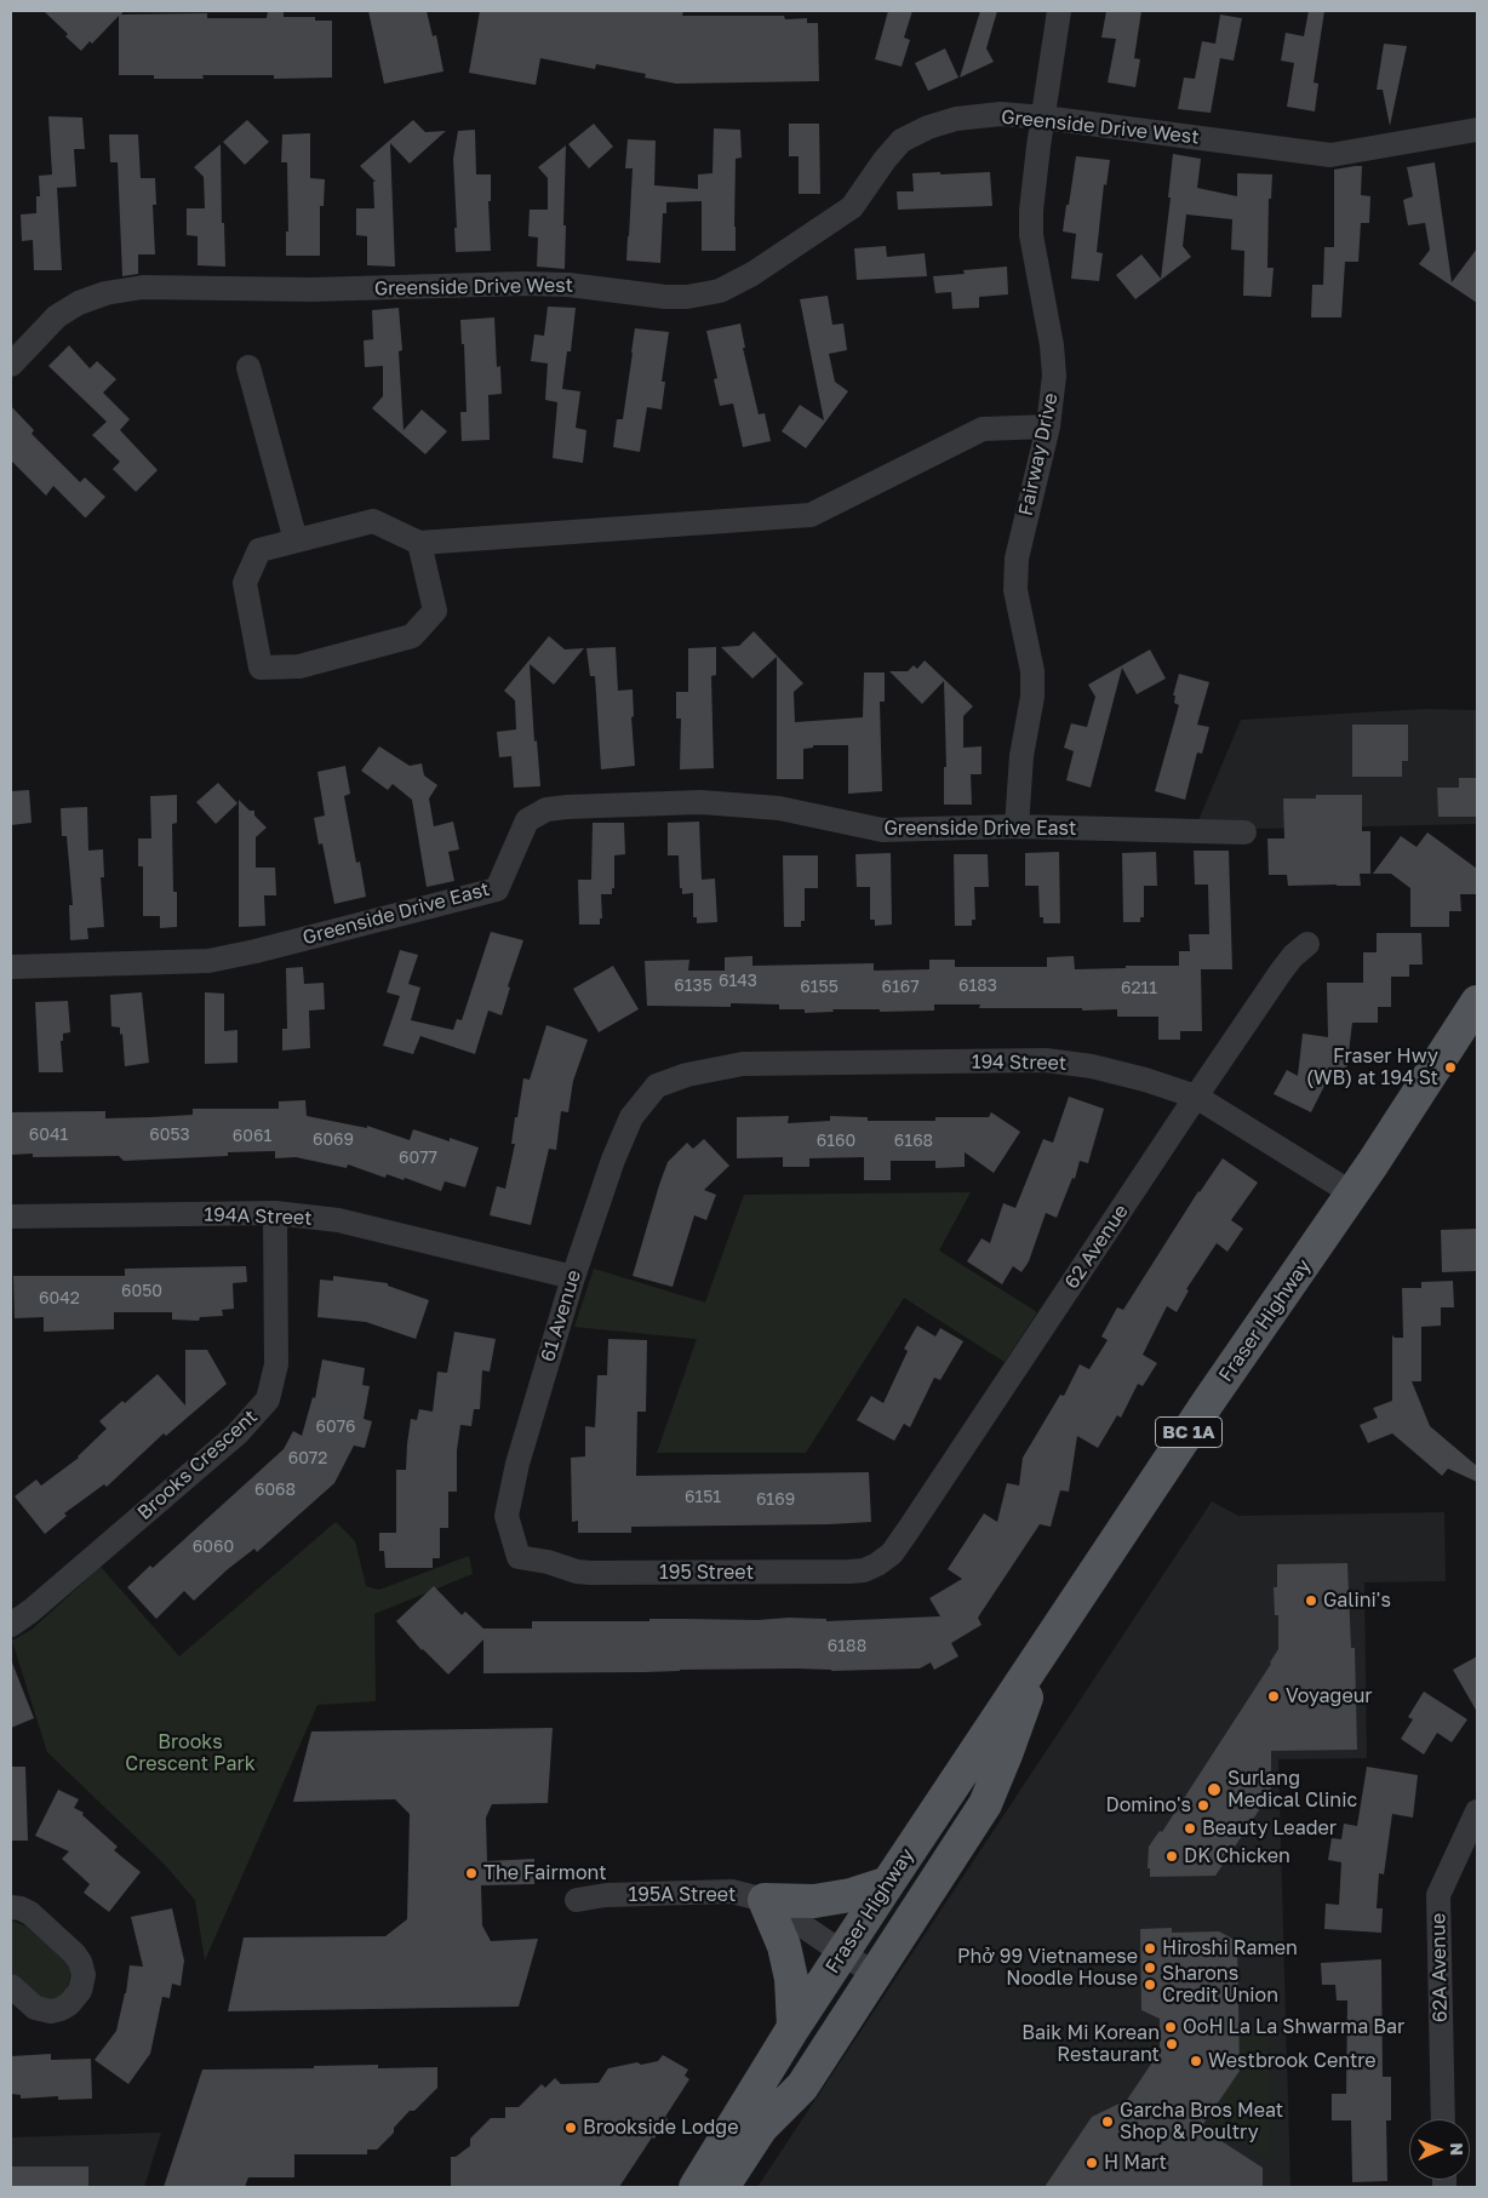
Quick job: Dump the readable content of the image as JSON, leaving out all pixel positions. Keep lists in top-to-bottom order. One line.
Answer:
{"streets":{"main road":["Fraser Highway","BC 1A"],"street":["Greenside Drive West","Fairway Drive","Greenside Drive East","194 Street","194A Street","62 Avenue","61 Avenue","Brooks Crescent","195 Street","195A Street","62A Avenue"]},"crossings":[["Greenside Drive West","Fairway Drive"],["Fairway Drive","Greenside Drive East"],["194 Street","62 Avenue"],["194 Street","61 Avenue"],["194 Street","Fraser Highway"],["194A Street","61 Avenue"],["194A Street","Brooks Crescent"],["62 Avenue","195 Street"],["61 Avenue","195 Street"],["Fraser Highway","195A Street"]],"parks":["Brooks Crescent Park"],"places":["Fraser Hwy (WB) at 194 St","Galini's","Voyageur","Surlang Medical Clinic","Domino's","Beauty Leader","DK Chicken","The Fairmont","Hiroshi Ramen","Phở 99 Vietnamese Noodle House","Sharons Credit Union","OoH La La Shwarma Bar","Baik Mi Korean Restaurant","Westbrook Centre","Garcha Bros Meat Shop & Poultry","Brookside Lodge","H Mart"],"house_numbers":["6143","6135","6183","6155","6167","6211","6041","6053","6061","6069","6160","6168","6077","6050","6042","6076","6072","6068","6151","6169","6060","6188"],"north":"right"}
